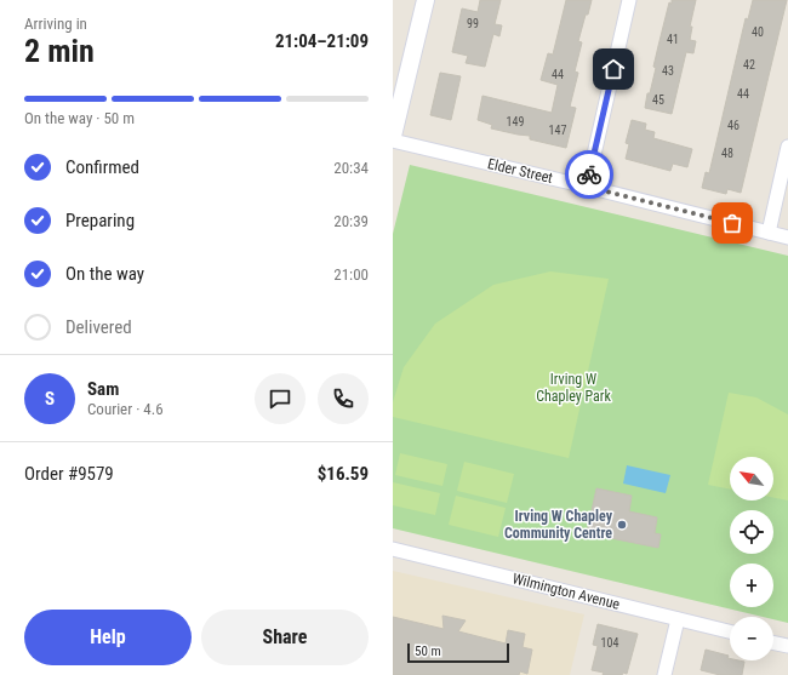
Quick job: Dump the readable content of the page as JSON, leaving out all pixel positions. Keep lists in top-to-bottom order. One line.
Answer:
{"streets":{"street":["Elder Street","Wilmington Avenue"]},"parks":["Irving W Chapley Park"],"places":["Irving W Chapley Community Centre"],"house_numbers":["99","40","41","42","43","44","44","45","149","46","147","48","104"],"scale_bar":"50 m","north":"top left","page":{"heading":["2 min","Arriving in","21:04–21:09"],"panel":["Sam","Courier · 4.6","Order #9579","$16.59"],"bar":"On the way · 50 m","list":[["Confirmed","20:34"],["Preparing","20:39"],["On the way","21:00"],"Delivered"],"round":"S","map_buttons":["+","−"],"buttons":["Help","Share"],"scale":"50 m"}}
